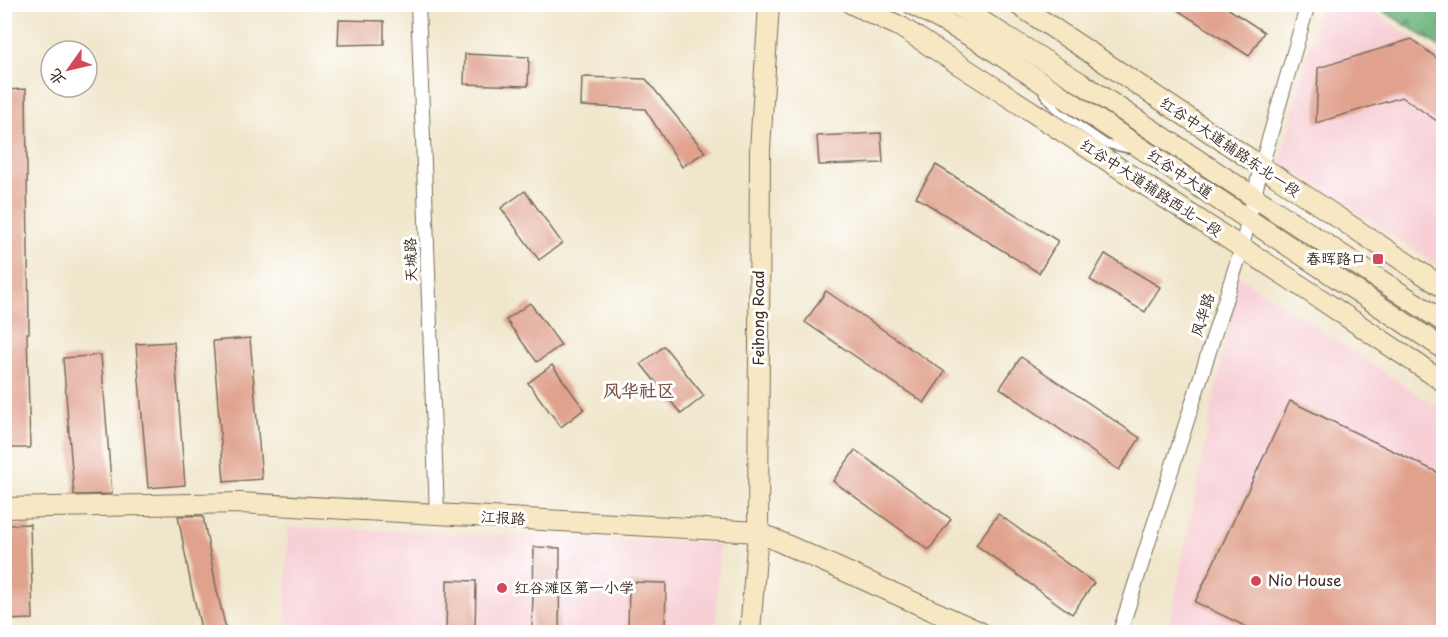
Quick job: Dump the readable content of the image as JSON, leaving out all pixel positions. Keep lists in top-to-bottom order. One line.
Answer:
{"streets":{"street":["红谷中大道辅路东北一段","红谷中大道","红谷中大道辅路西北一段","天城路","风华路","Feihong Road","江报路"]},"crossings":[["红谷中大道辅路东北一段","风华路"],["红谷中大道","风华路"],["红谷中大道辅路西北一段","风华路"],["天城路","江报路"],["Feihong Road","江报路"]],"districts":["风华社区"],"places":{"transit":["春晖路口"],"other":["Nio House","红谷滩区第一小学"]},"north":"bottom left"}
